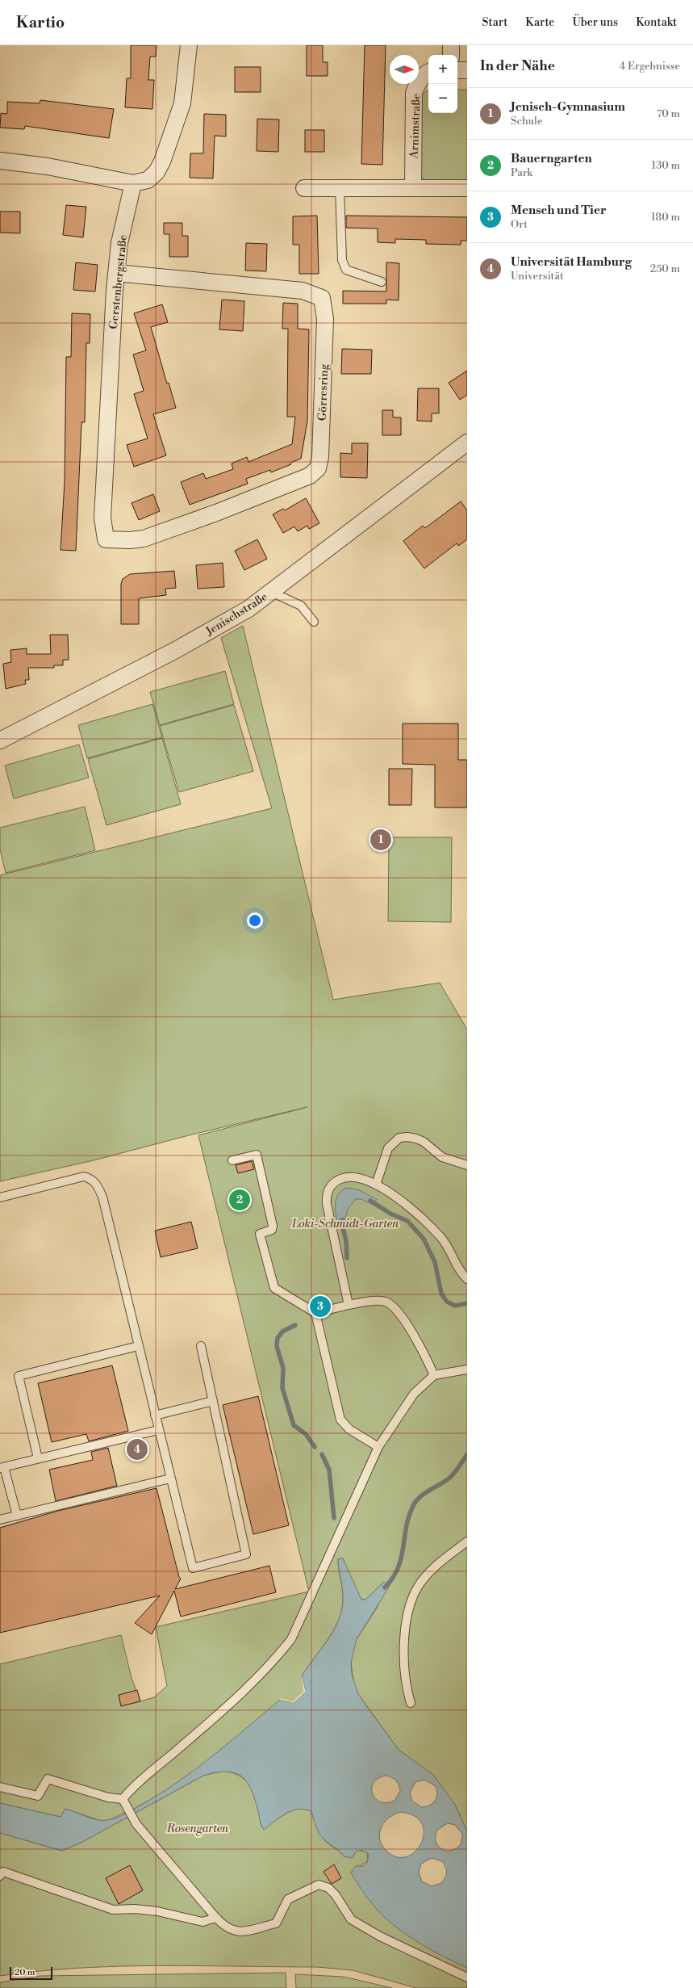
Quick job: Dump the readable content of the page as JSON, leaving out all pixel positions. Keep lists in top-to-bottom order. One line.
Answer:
{"streets":{"street":["Arnimstraße","Gerstenbergstraße","Görresring","Jenischstraße"]},"crossings":[["Gerstenbergstraße","Görresring"]],"parks":["Loki-Schmidt-Garten","Rosengarten"],"scale_bar":"20 m","north":"right","page":{"header":"Kartio","nav":["Start","Karte","Über uns","Kontakt"],"heading":["In der Nähe","4 Ergebnisse"],"map_buttons":["+","−"],"list":[{"mark":"1","name":"Jenisch-Gymnasium","note":"Schule","value":"70 m"},{"mark":"2","name":"Bauerngarten","note":"Park","value":"130 m"},{"mark":"3","name":"Mensch und Tier","note":"Ort","value":"180 m"},{"mark":"4","name":"Universität Hamburg","note":"Universität","value":"250 m"}],"pins":["1","2","3","4"],"scale":"20 m"}}
